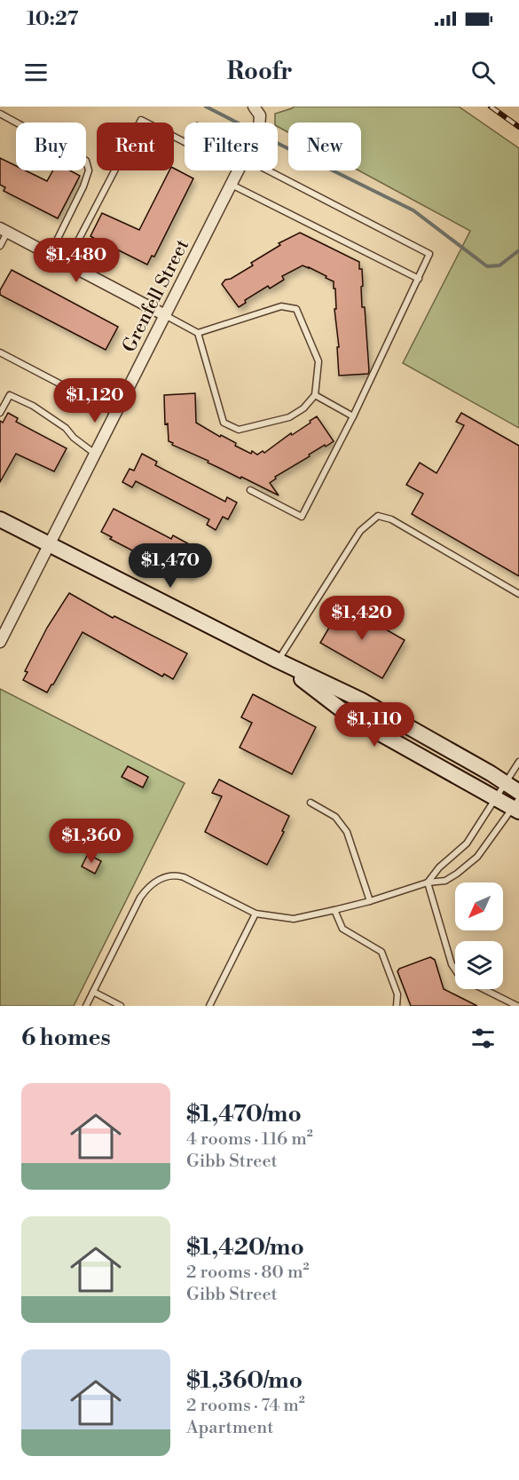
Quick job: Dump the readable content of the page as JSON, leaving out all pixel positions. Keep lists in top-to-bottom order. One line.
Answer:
{"streets":{"street":["Grenfell Street"]},"north":"bottom left","page":{"status":"10:27","header":"Roofr","chip":["Buy","Rent","Filters","New"],"price":["$1,480","$1,120","$1,470","$1,420","$1,110","$1,360"],"heading":"6 homes","list":[{"name":"$1,470/mo","note":"4 rooms · 116 m² · Gibb Street"},{"name":"$1,420/mo","note":"2 rooms · 80 m² · Gibb Street"},{"name":"$1,360/mo","note":"2 rooms · 74 m² · Apartment"}]}}
